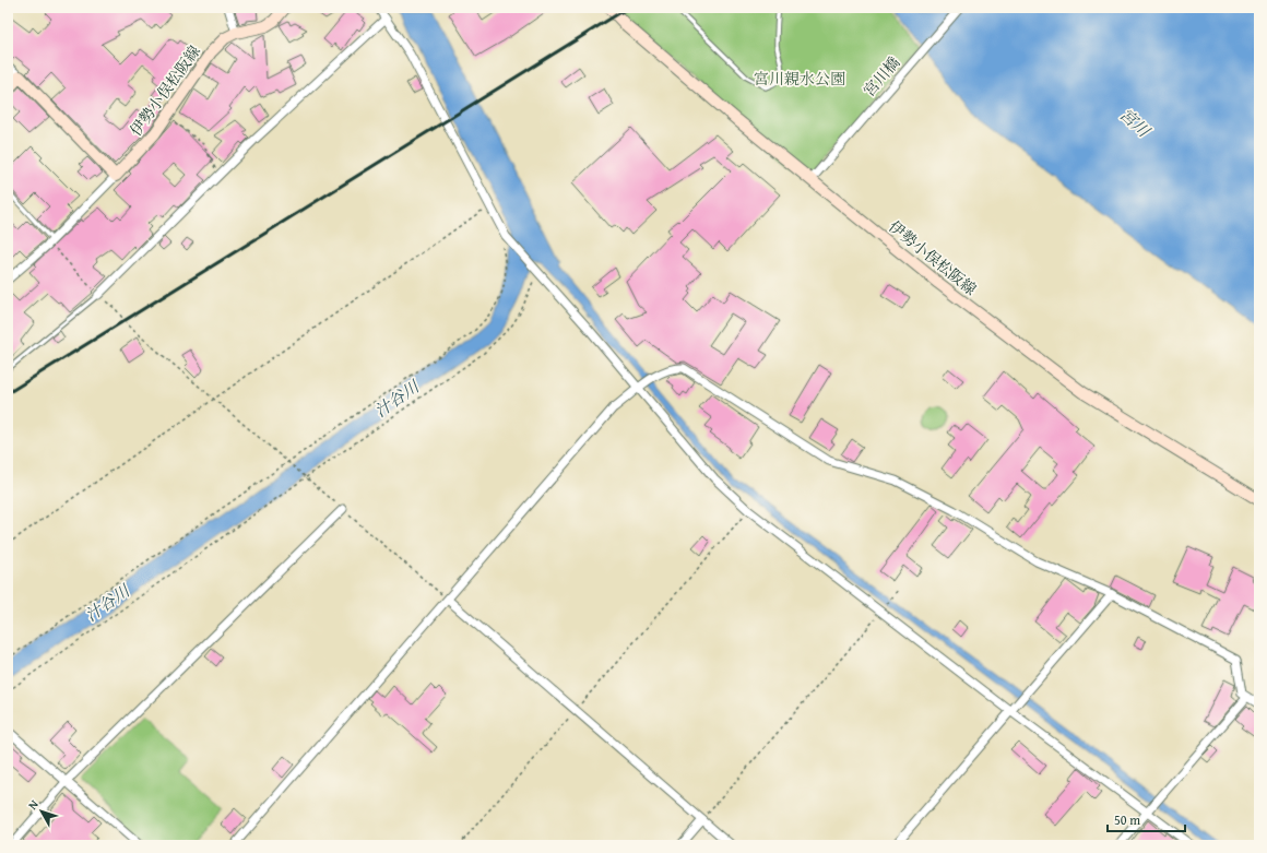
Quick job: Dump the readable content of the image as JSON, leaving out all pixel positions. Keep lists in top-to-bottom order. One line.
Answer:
{"streets":{"main road":["伊勢小俣松阪線"],"street":["宮川橋"]},"crossings":[["宮川橋","伊勢小俣松阪線"]],"water":["宮川","汁谷川"],"parks":["宮川親水公園"],"scale_bar":"50 m","north":"top left"}
